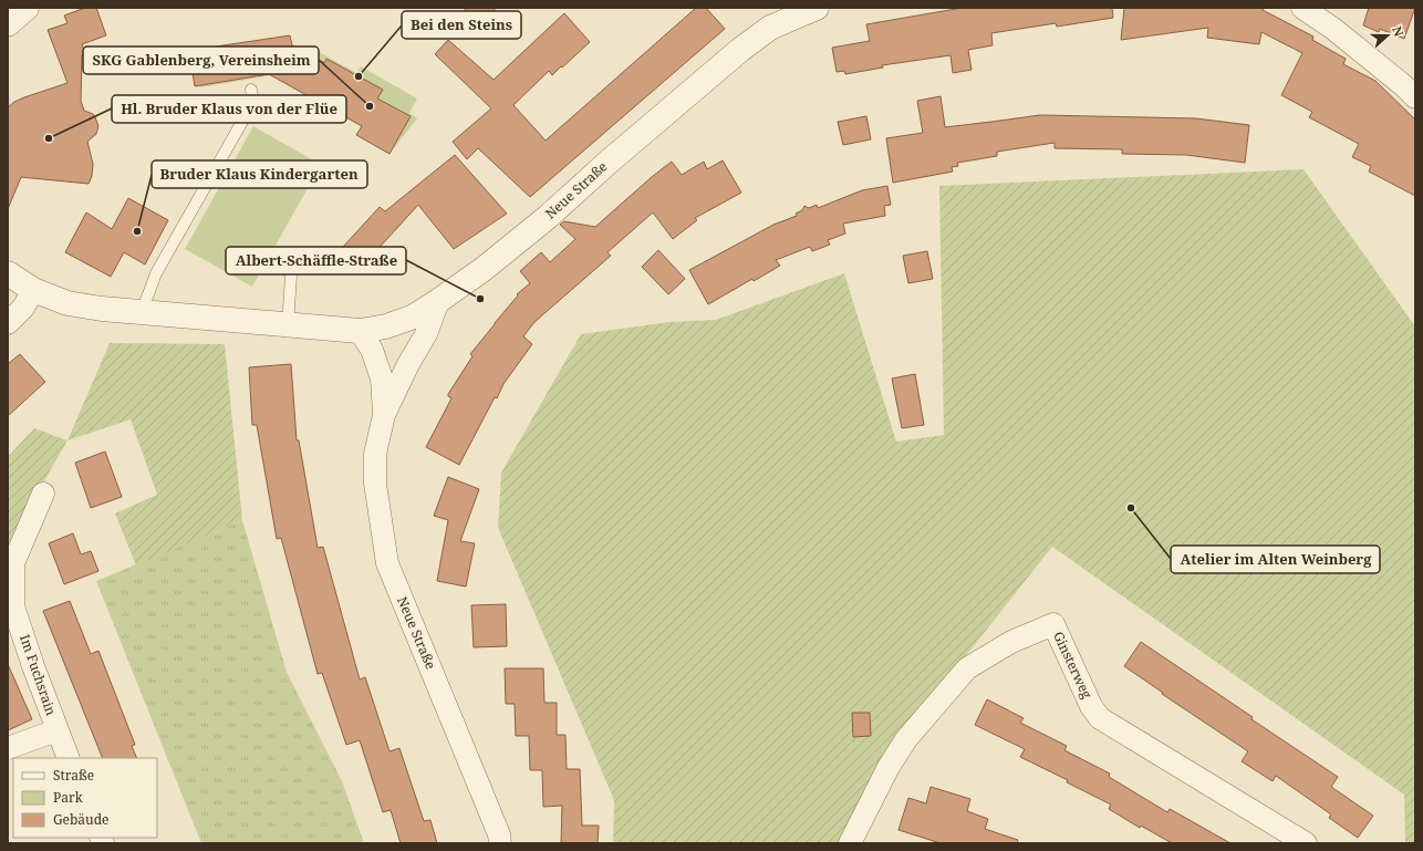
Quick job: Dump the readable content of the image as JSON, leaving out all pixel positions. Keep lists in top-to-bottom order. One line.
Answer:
{"streets":{"street":["Neue Straße","Ginsterweg","Im Fuchsrain"]},"places":["Bei den Steins","SKG Gablenberg, Vereinsheim","Hl. Bruder Klaus von der Flüe","Bruder Klaus Kindergarten","Albert-Schäffle-Straße","Atelier im Alten Weinberg"],"legend":["Straße","Park","Gebäude"],"north":"right"}
